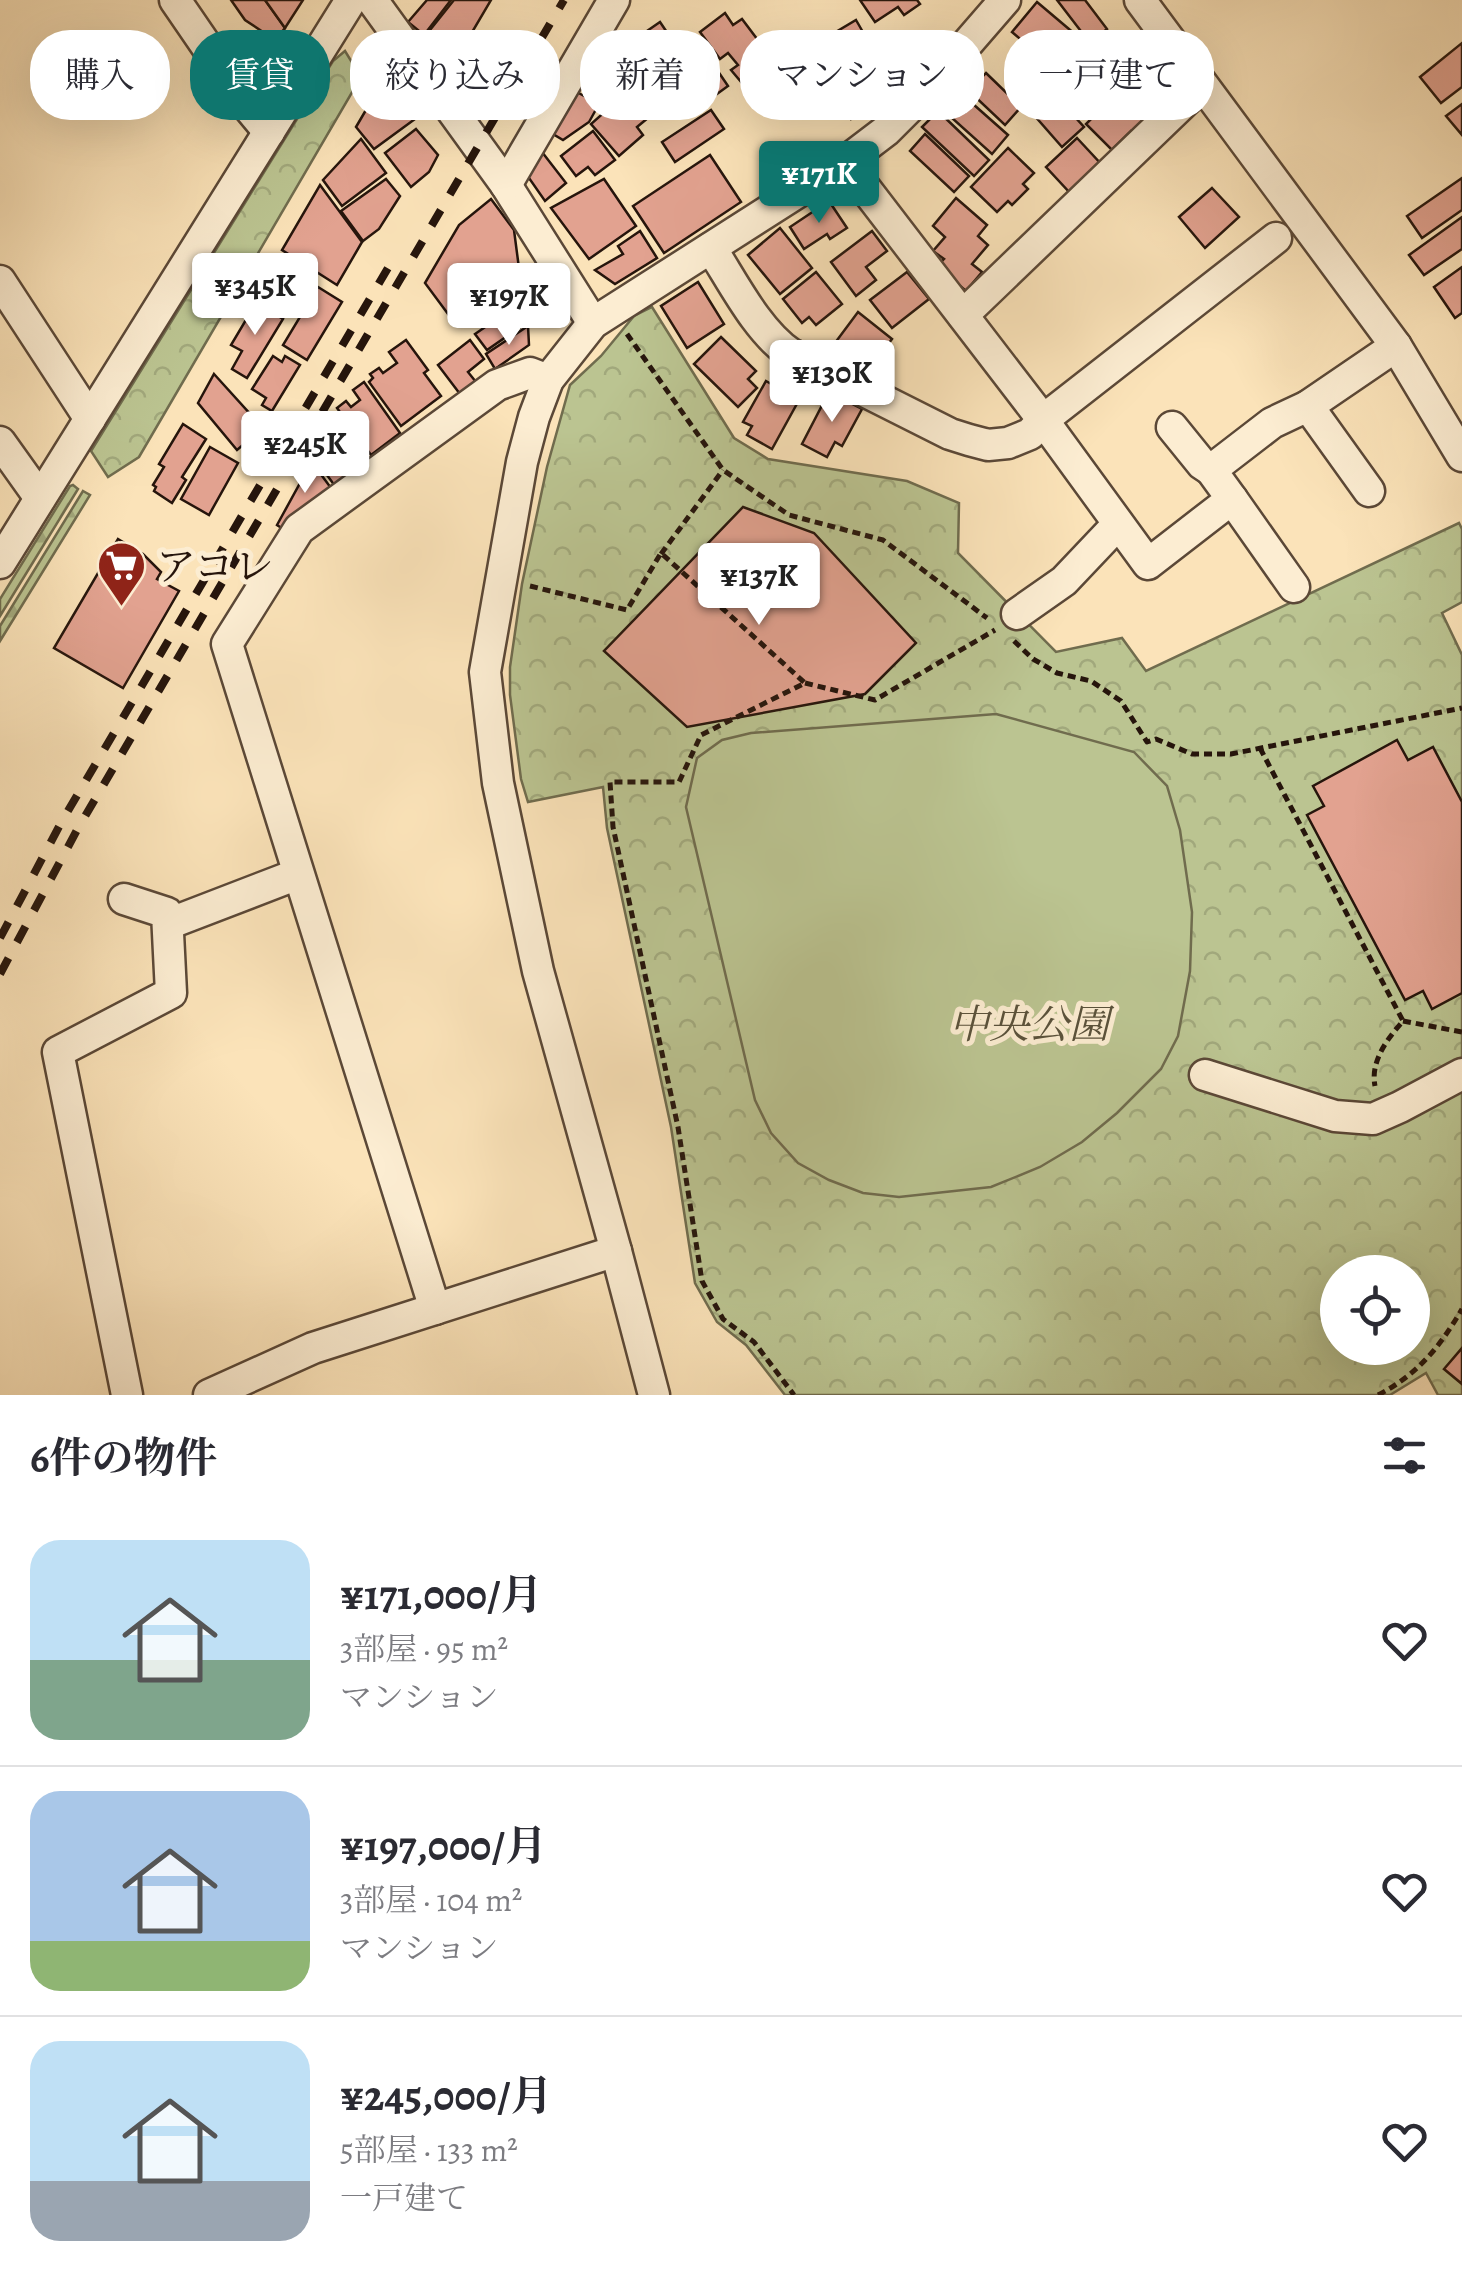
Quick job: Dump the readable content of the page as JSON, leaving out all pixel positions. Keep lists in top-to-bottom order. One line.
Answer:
{"parks":["中央公園"],"places":{"supermarket":["アコレ"]},"page":{"chip":["購入","賃貸","絞り込み","新着","マンション","一戸建て"],"price":["¥171K","¥345K","¥197K","¥130K","¥245K","¥137K"],"heading":"6件の物件","list":[{"name":"¥171,000/月","note":"3部屋 · 95 m² · マンション"},{"name":"¥197,000/月","note":"3部屋 · 104 m² · マンション"},{"name":"¥245,000/月","note":"5部屋 · 133 m² · 一戸建て"}]}}
